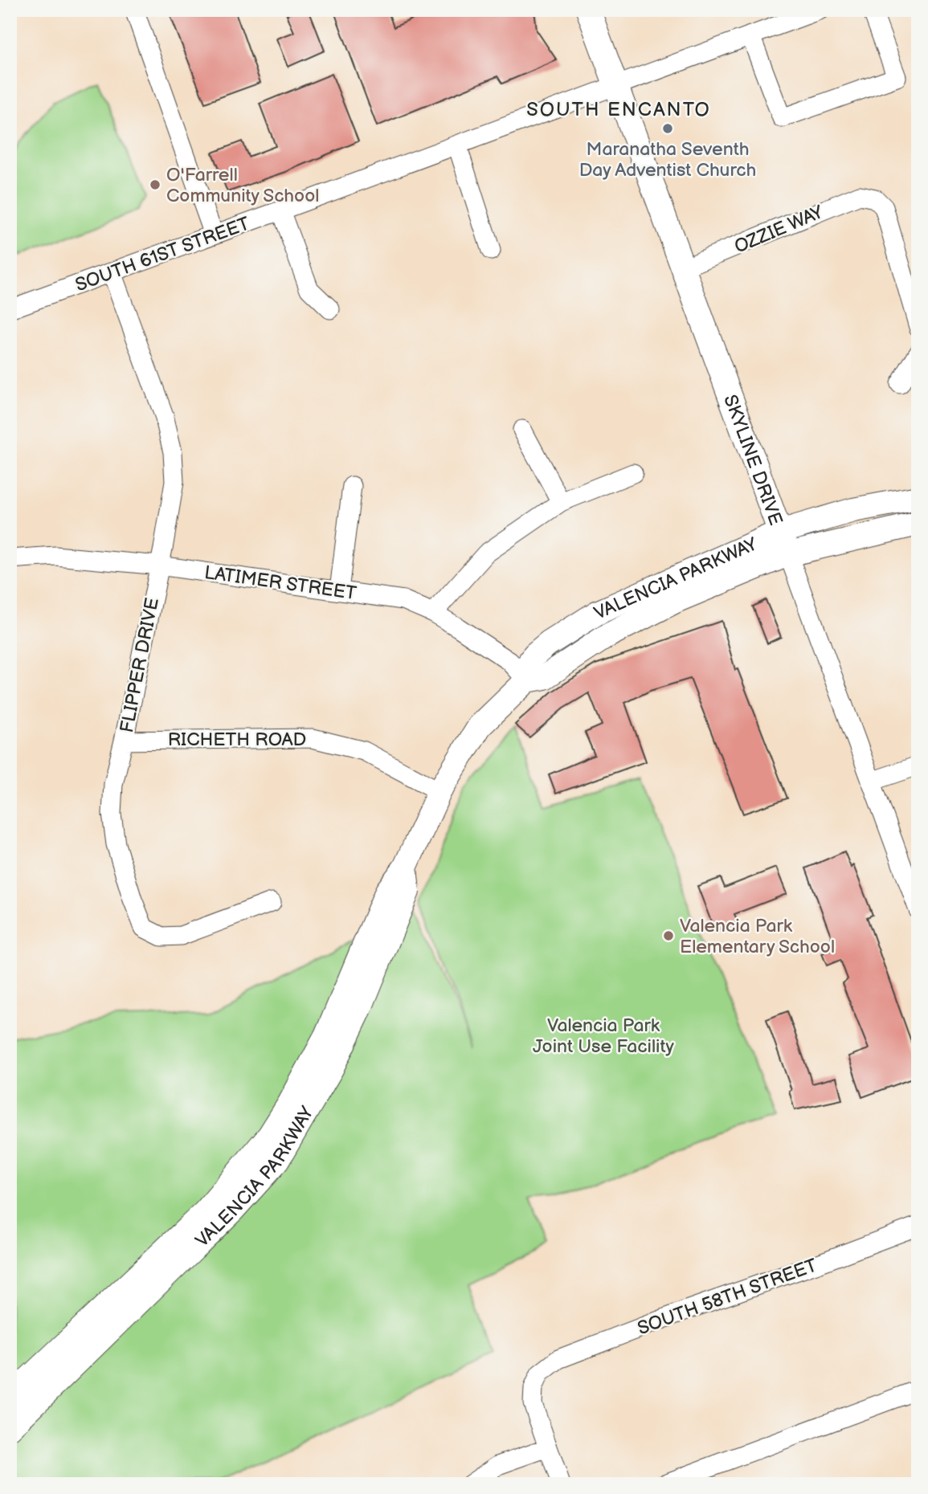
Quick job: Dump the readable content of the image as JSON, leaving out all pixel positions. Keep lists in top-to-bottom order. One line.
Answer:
{"streets":{"main road":["SKYLINE DRIVE","VALENCIA PARKWAY"],"street":["OZZIE WAY","SOUTH 61ST STREET","LATIMER STREET","FLIPPER DRIVE","RICHETH ROAD","SOUTH 58TH STREET"]},"crossings":[["OZZIE WAY","SKYLINE DRIVE"],["SOUTH 61ST STREET","SKYLINE DRIVE"],["SOUTH 61ST STREET","FLIPPER DRIVE"],["SKYLINE DRIVE","VALENCIA PARKWAY"],["VALENCIA PARKWAY","LATIMER STREET"],["VALENCIA PARKWAY","RICHETH ROAD"],["LATIMER STREET","FLIPPER DRIVE"],["FLIPPER DRIVE","RICHETH ROAD"]],"districts":["SOUTH ENCANTO"],"parks":["Valencia Park Joint Use Facility"],"places":["Maranatha Seventh Day Adventist Church","O'Farrell Community School","Valencia Park Elementary School"]}
